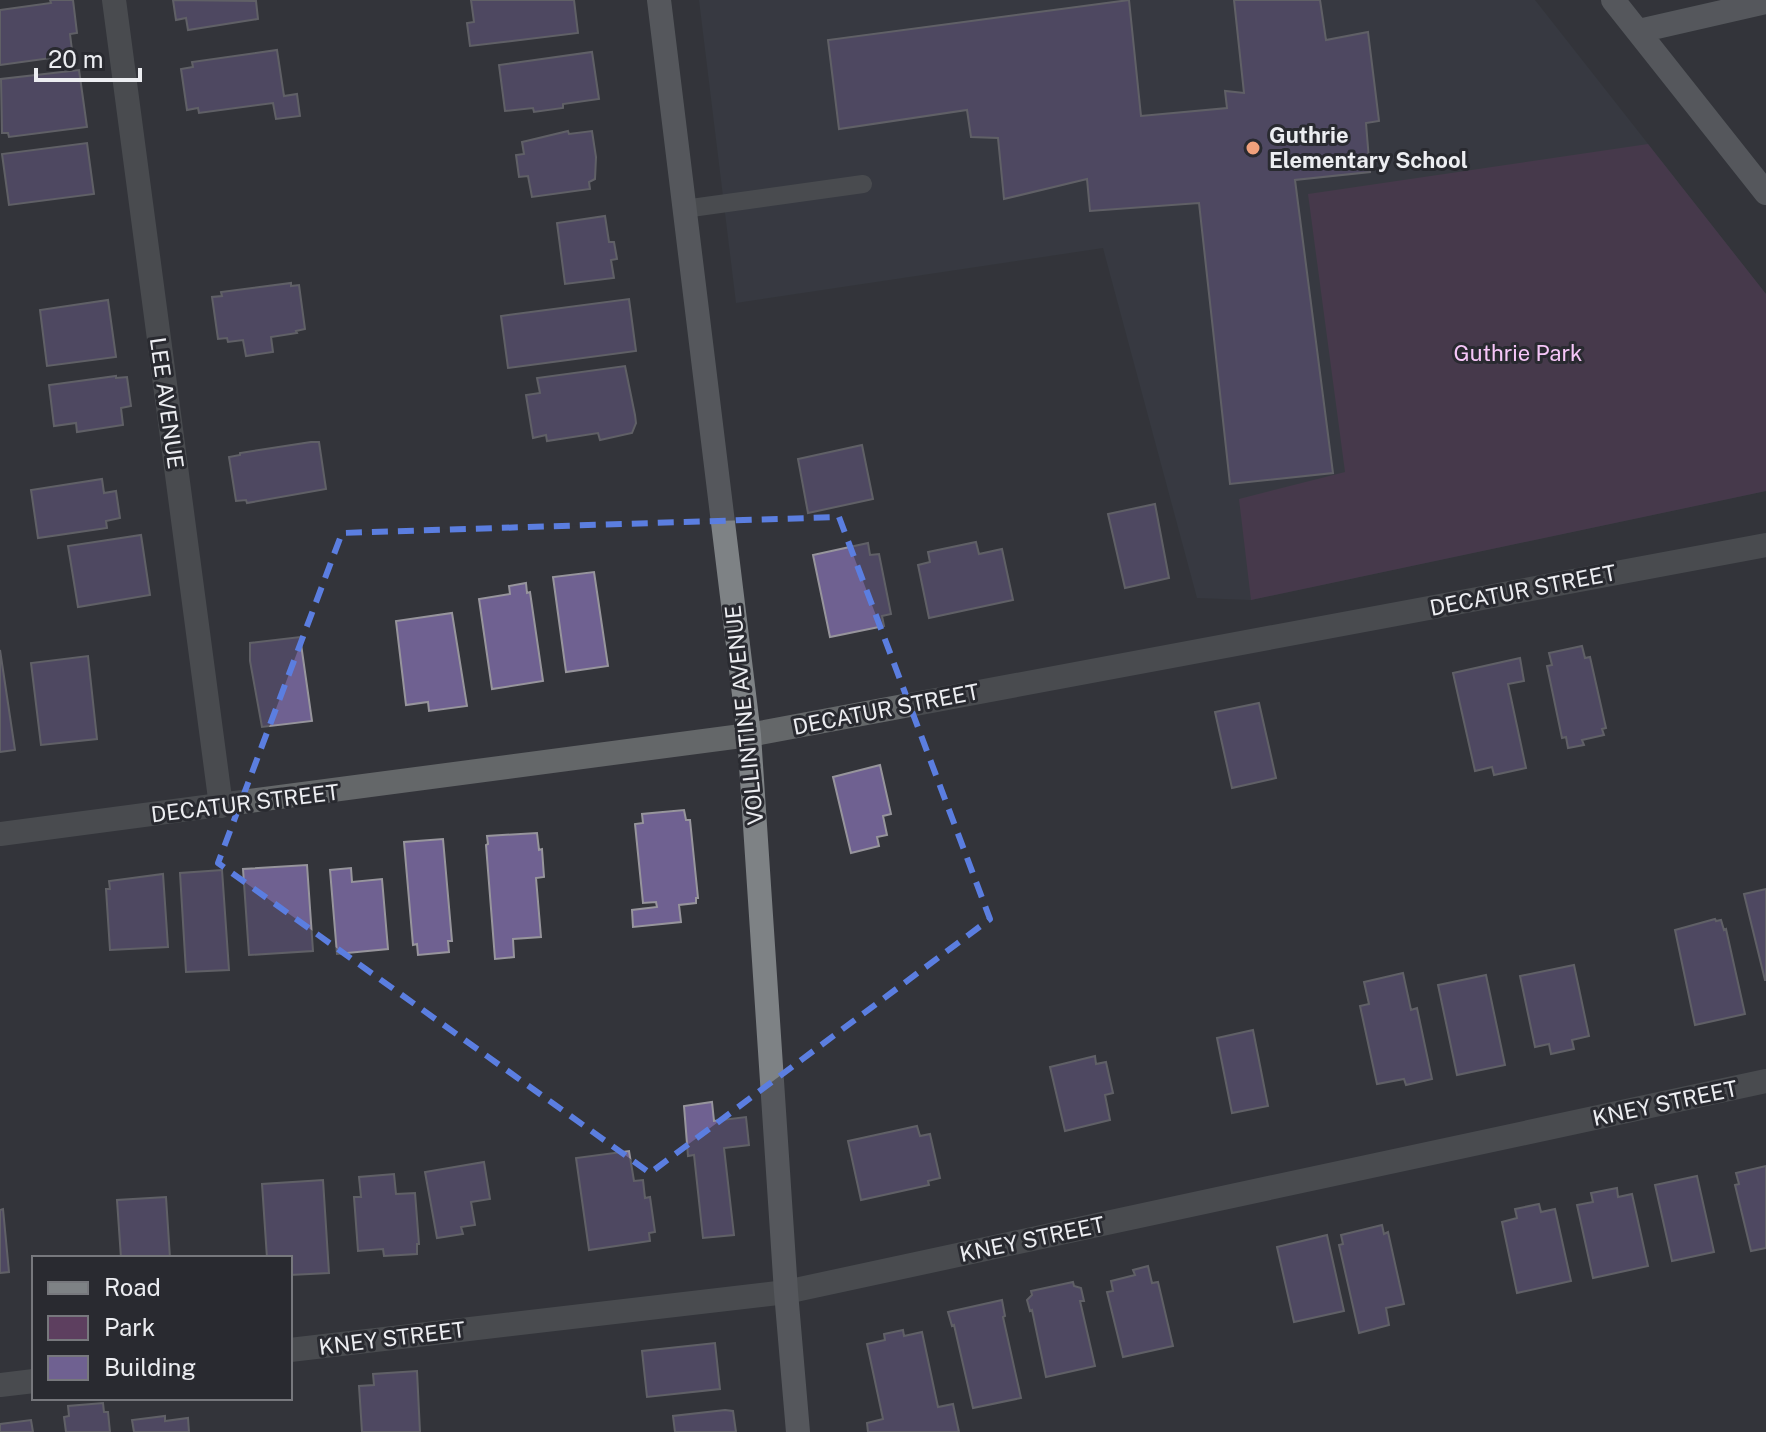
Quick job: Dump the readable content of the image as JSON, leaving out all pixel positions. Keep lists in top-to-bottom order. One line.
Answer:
{"streets":{"street":["LEE AVENUE","DECATUR STREET","VOLLINTINE AVENUE","KNEY STREET"]},"crossings":[["LEE AVENUE","DECATUR STREET"],["DECATUR STREET","VOLLINTINE AVENUE"],["VOLLINTINE AVENUE","KNEY STREET"]],"parks":["Guthrie Park"],"places":["Guthrie Elementary School"],"legend":["Road","Park","Building"],"scale_bar":"20 m"}
